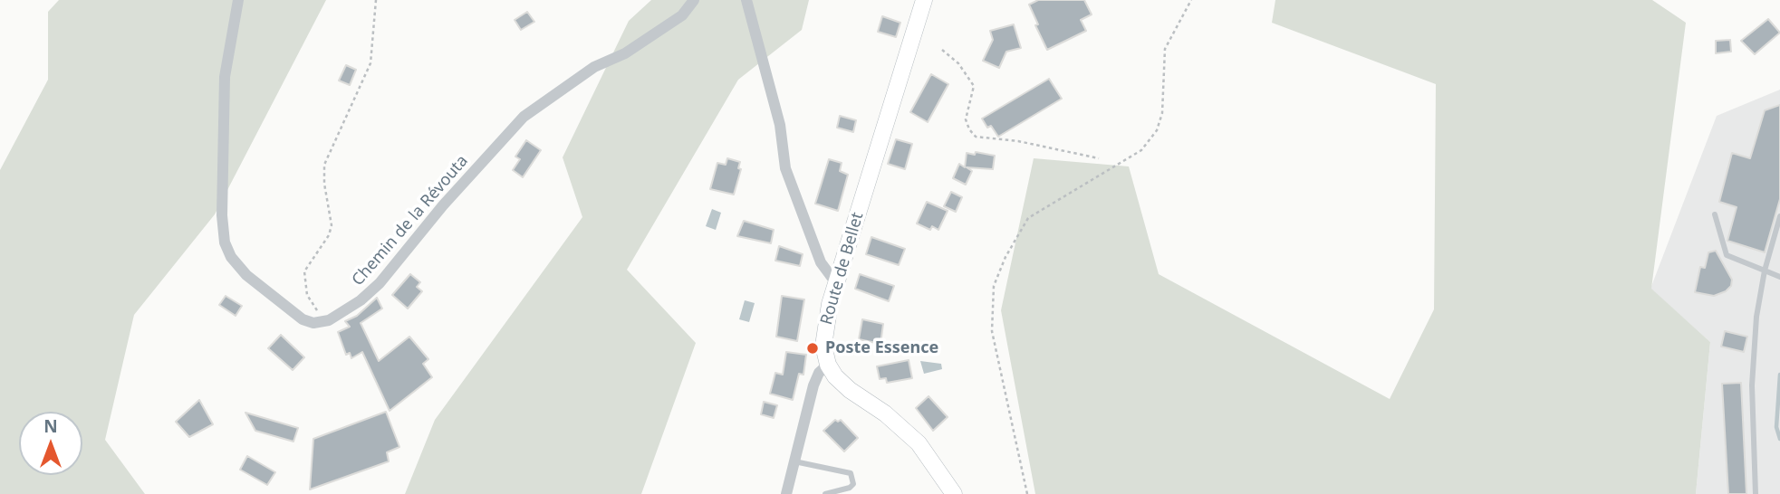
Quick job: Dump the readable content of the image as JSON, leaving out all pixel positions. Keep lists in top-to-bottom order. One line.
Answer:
{"streets":{"main road":["Route de Bellet"],"street":["Chemin de la Révouta"]},"places":["Poste Essence"],"north":"top"}
